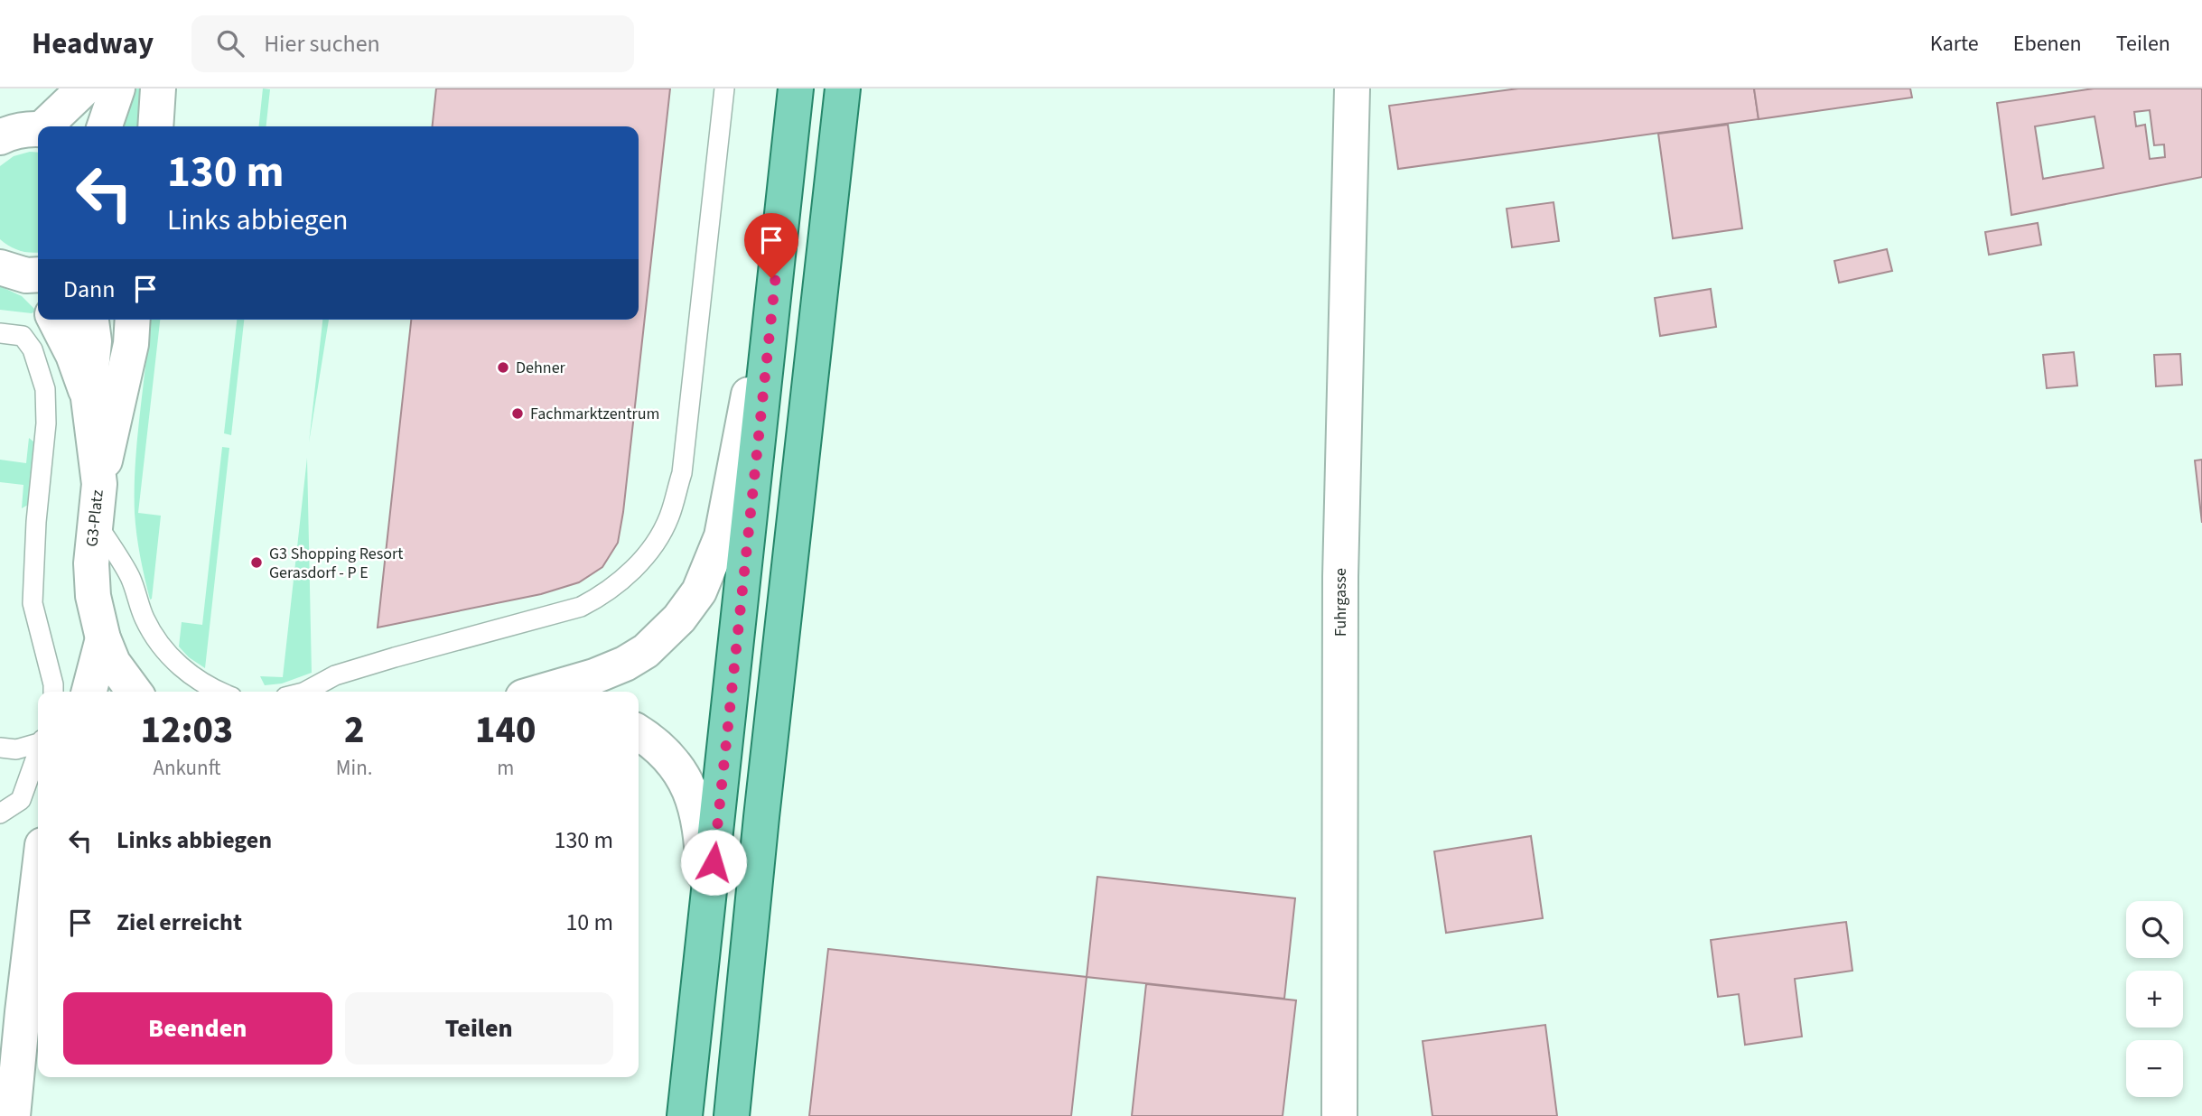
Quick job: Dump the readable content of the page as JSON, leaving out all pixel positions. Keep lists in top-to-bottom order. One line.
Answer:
{"streets":{"street":["G3-Platz","Fuhrgasse"]},"places":["Dehner","Fachmarktzentrum","G3 Shopping Resort Gerasdorf - P E"],"page":{"header":"Headway","search":"Hier suchen","nav":["Karte","Ebenen","Teilen"],"turn":["130 m","Links abbiegen"],"then":"Dann","eta":["12:03","Ankunft","2","Min.","140","m"],"list":[{"name":"Links abbiegen","value":"130 m"},{"name":"Ziel erreicht","value":"10 m"}],"map_buttons":["+","−"],"buttons":["Beenden","Teilen"]}}
